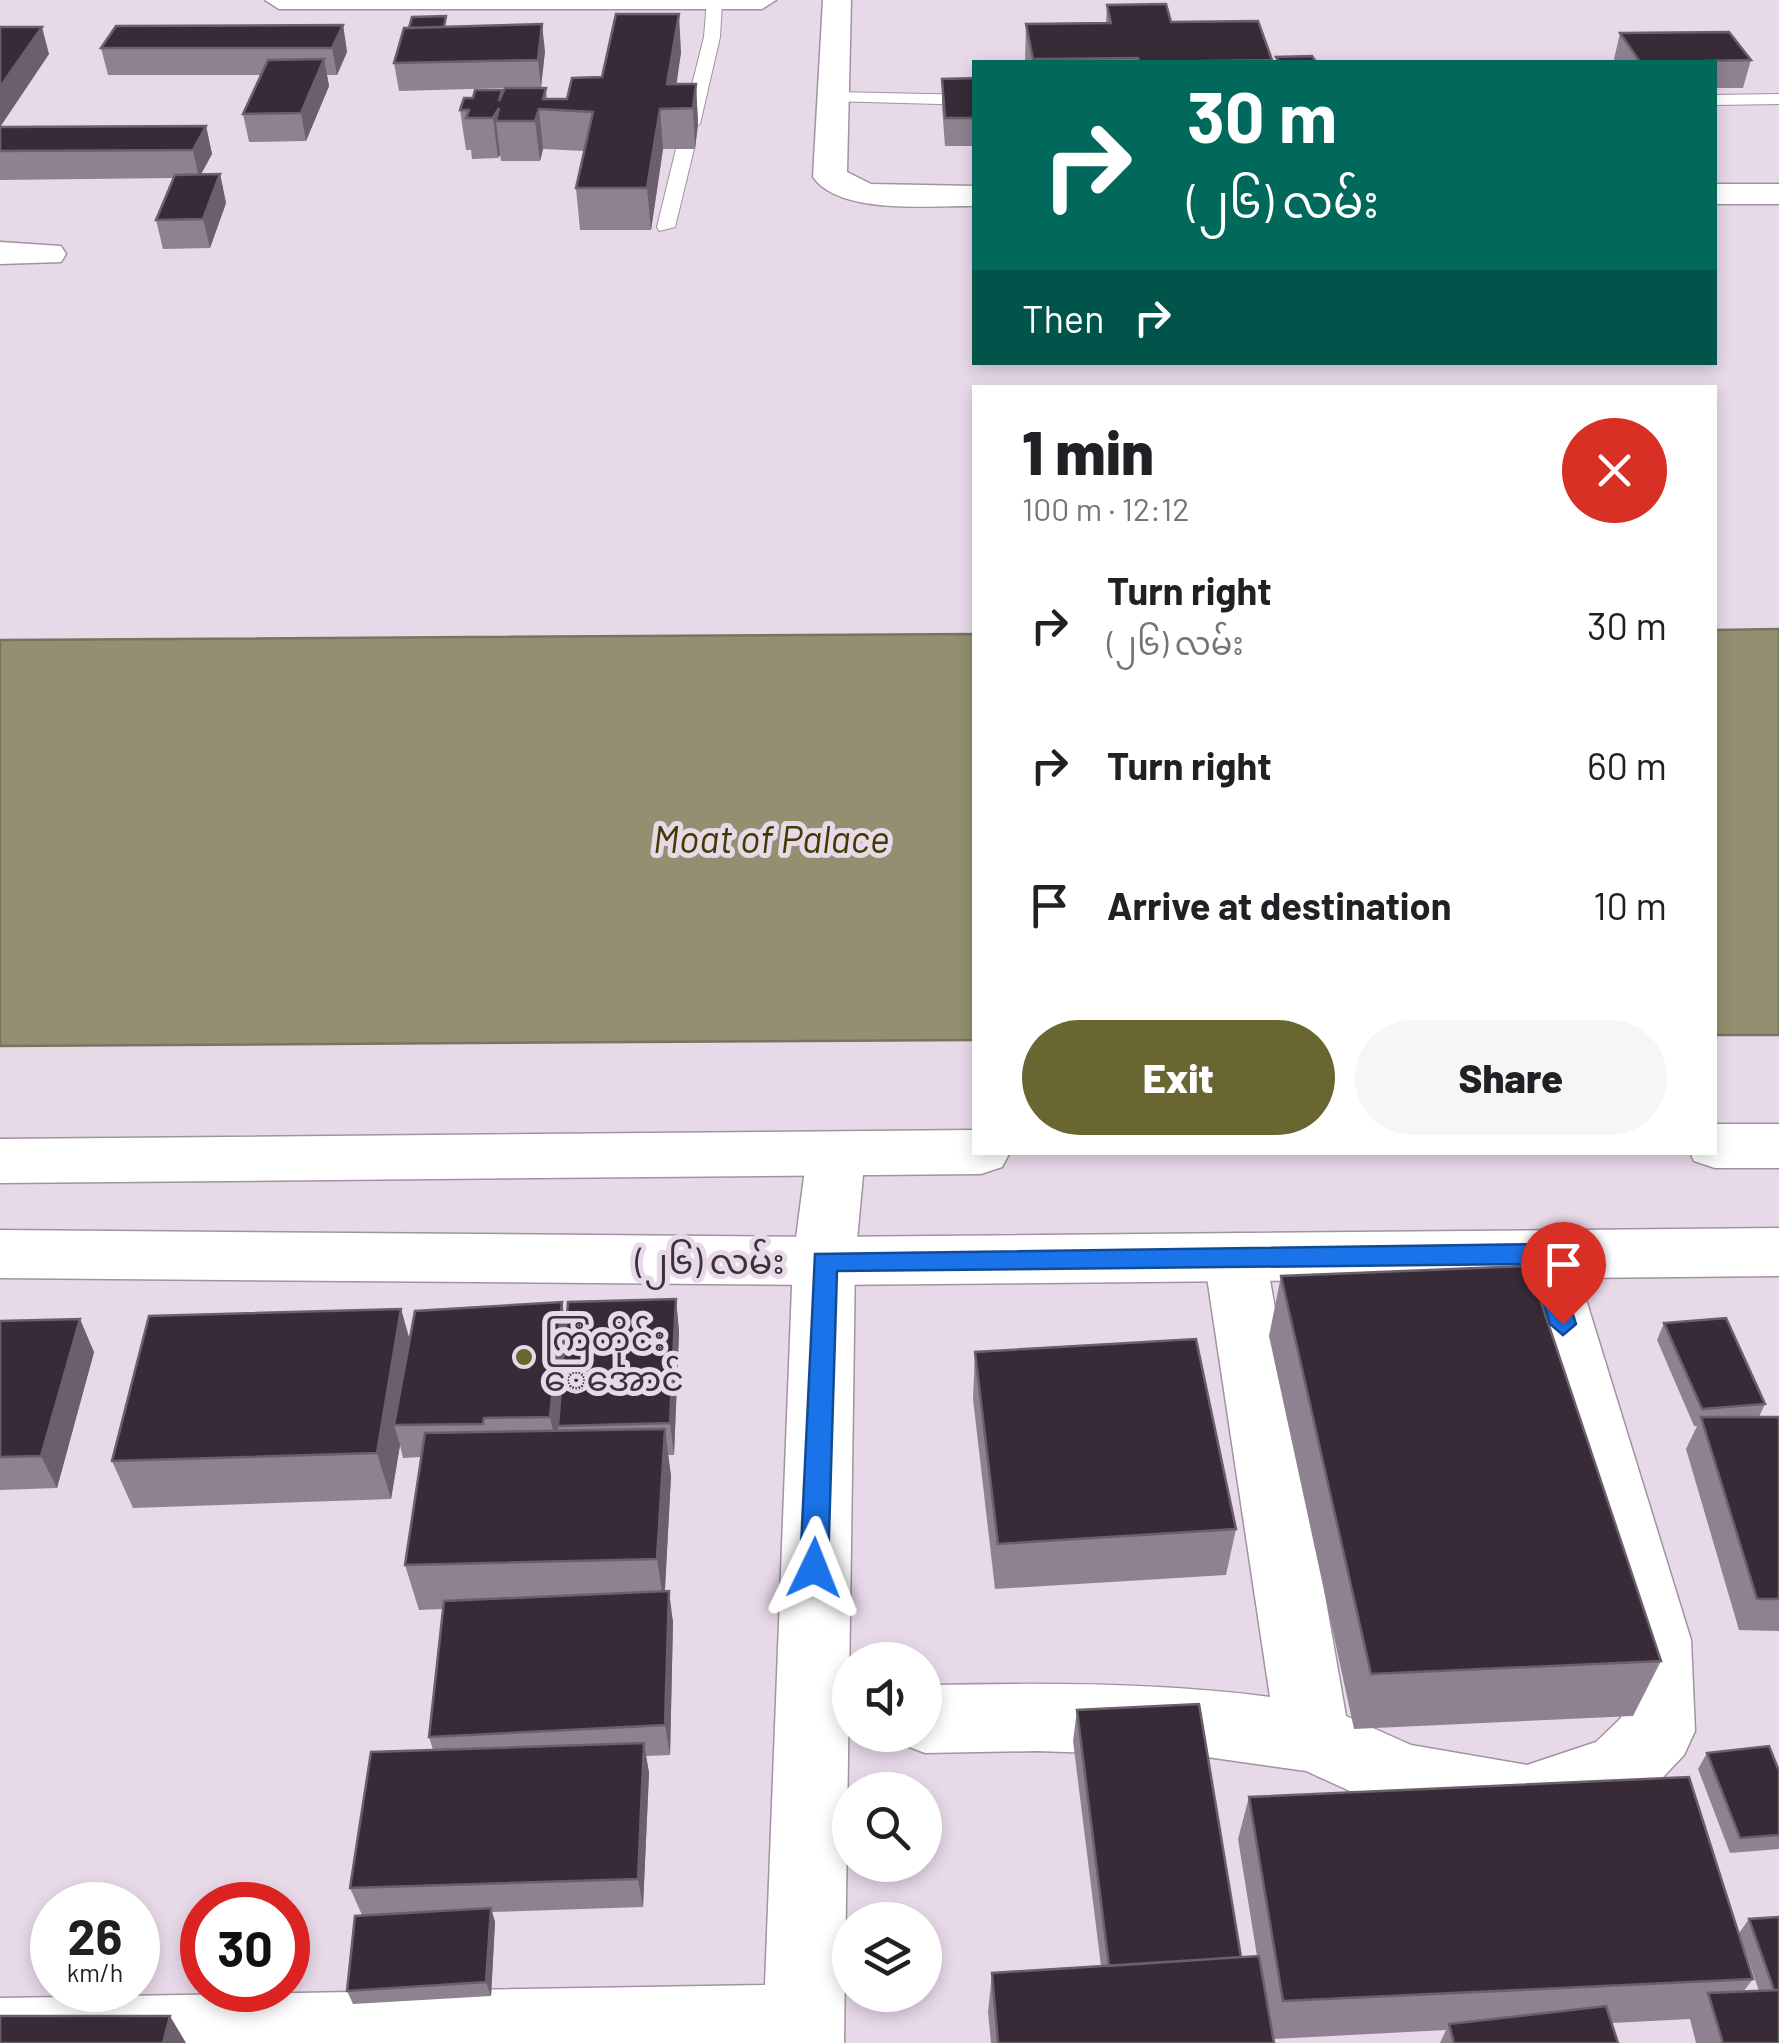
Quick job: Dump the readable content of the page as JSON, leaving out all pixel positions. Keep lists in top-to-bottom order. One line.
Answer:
{"streets":{"street":["(၂၆) လမ်း"]},"water":["Moat of Palace"],"places":["ကြံတိုင်း‌ ‌ေအောင်"],"page":{"turn":["30 m","(၂၆) လမ်း"],"then":"Then","heading":["1 min","100 m · 12:12"],"list":[{"name":"Turn right","note":"(၂၆) လမ်း","value":"30 m"},{"name":"Turn right","value":"60 m"},{"name":"Arrive at destination","value":"10 m"}],"buttons":["Exit","Share"],"speed":"26 km/h","limit":"30"}}
